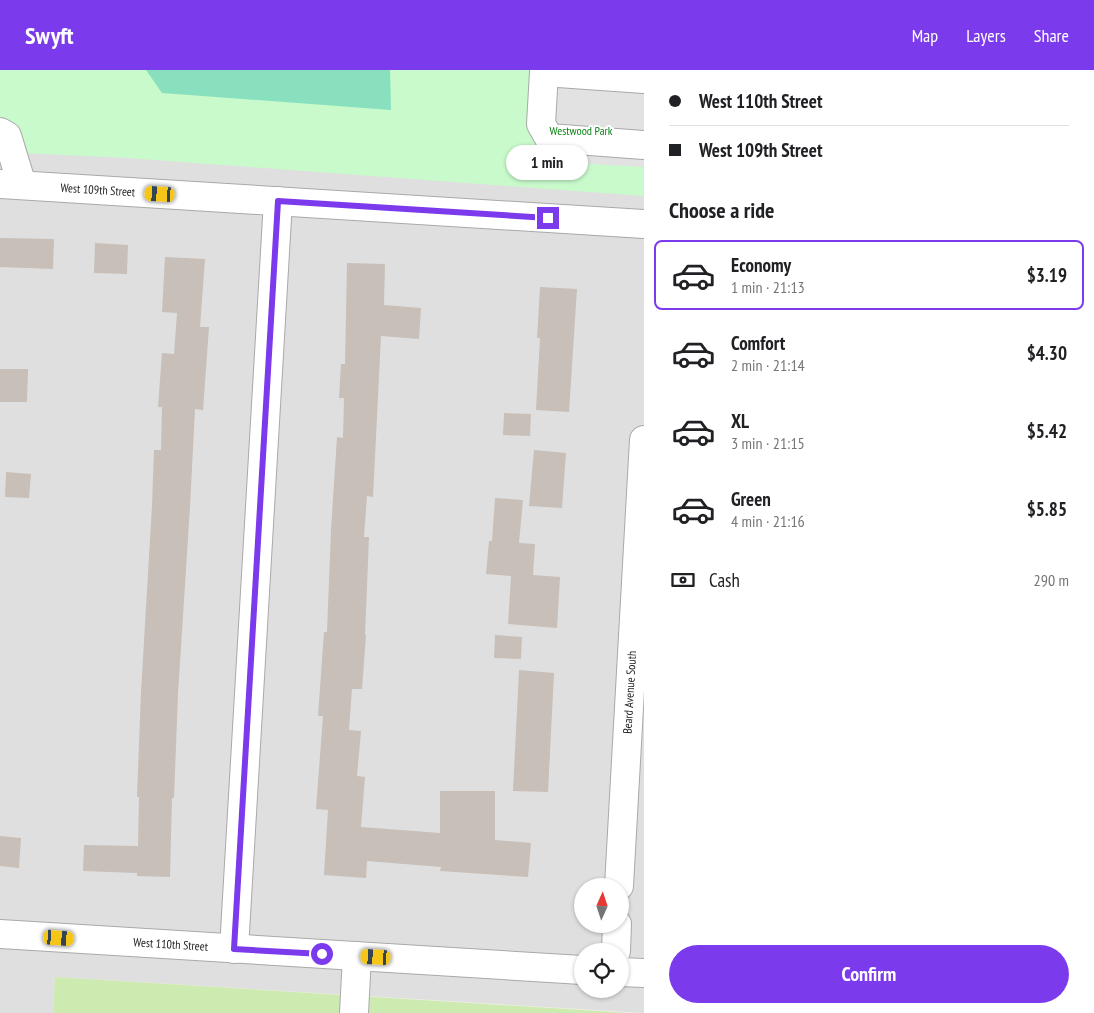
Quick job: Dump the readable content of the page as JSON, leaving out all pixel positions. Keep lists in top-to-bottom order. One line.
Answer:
{"streets":{"street":["West 109th Street","Beard Avenue South","West 110th Street"]},"parks":["Westwood Park"],"north":"top","page":{"header":"Swyft","nav":["Map","Layers","Share"],"banner":["West 110th Street","West 109th Street"],"bubble":"1 min","heading":"Choose a ride","list":[{"name":"Economy","note":"1 min · 21:13","value":"$3.19"},{"name":"Comfort","note":"2 min · 21:14","value":"$4.30"},{"name":"XL","note":"3 min · 21:15","value":"$5.42"},{"name":"Green","note":"4 min · 21:16","value":"$5.85"}],"pay":["Cash","290 m"],"buttons":"Confirm"}}
